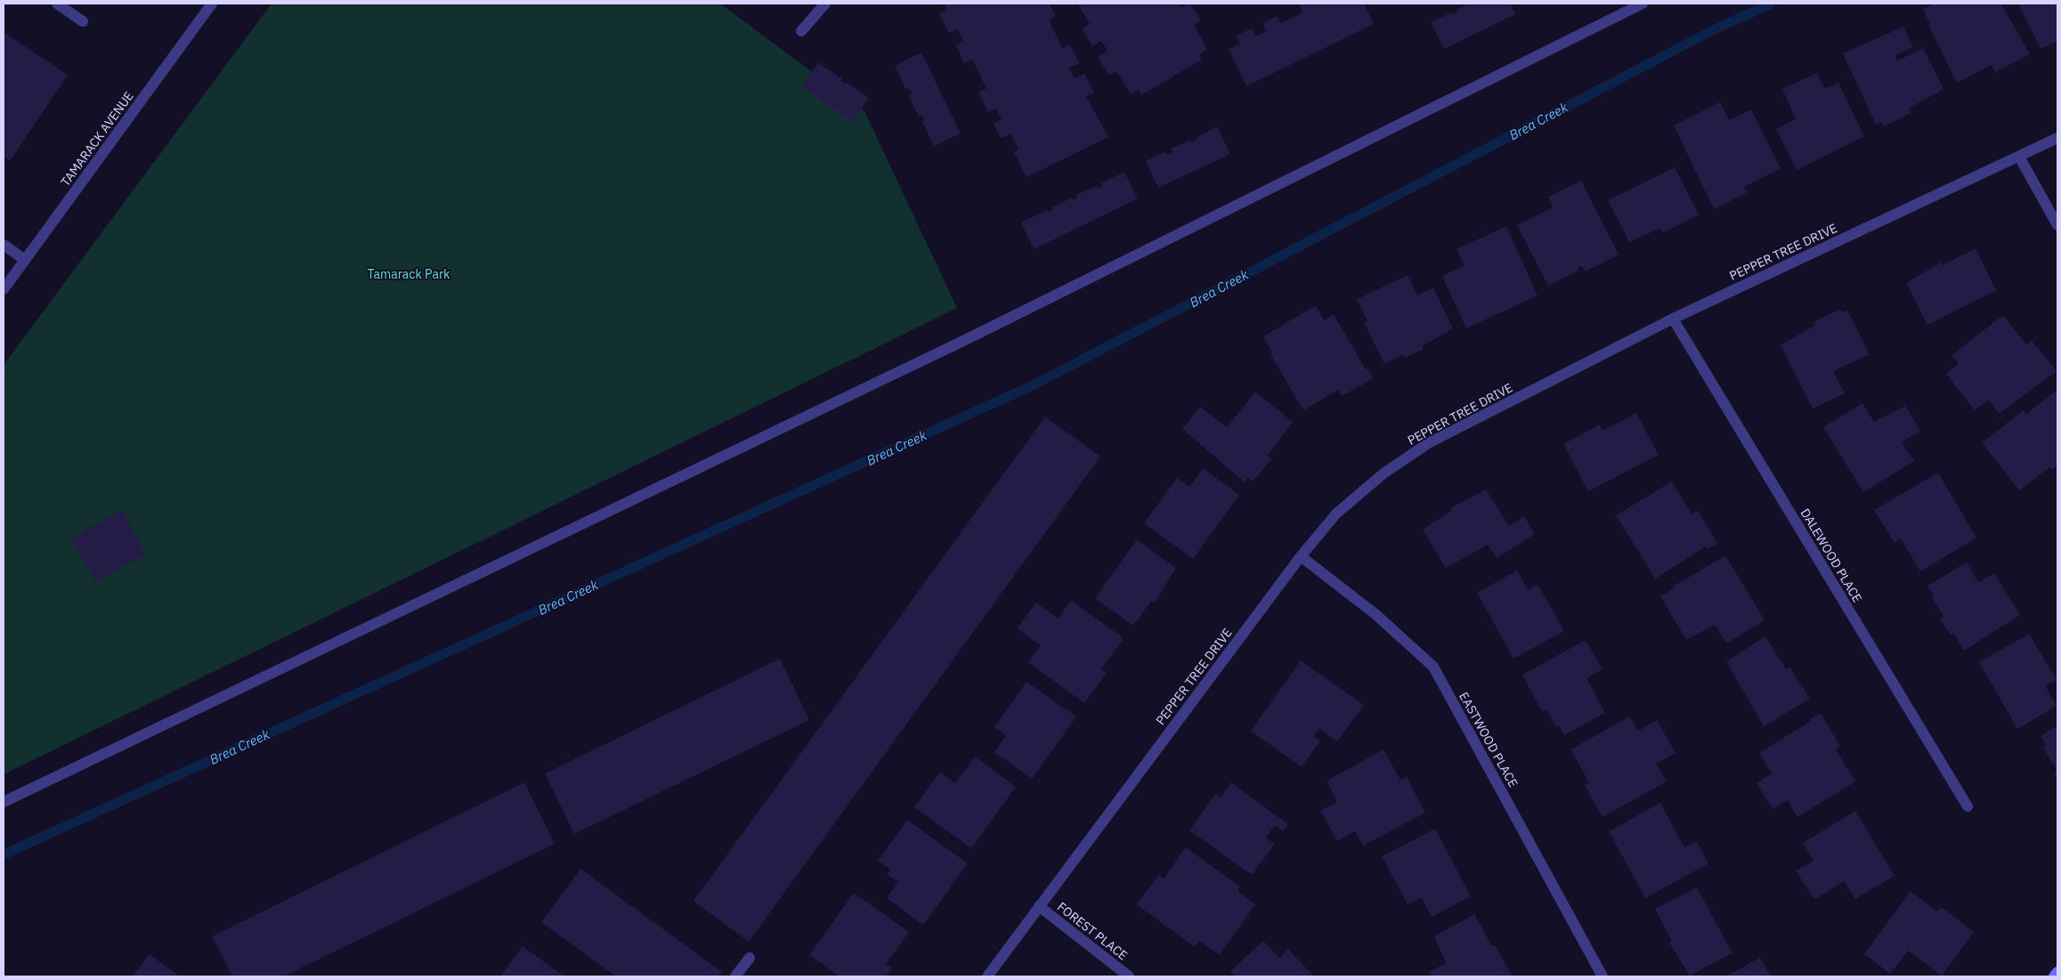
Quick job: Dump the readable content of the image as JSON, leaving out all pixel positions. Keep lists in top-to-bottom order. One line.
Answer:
{"streets":{"street":["TAMARACK AVENUE","PEPPER TREE DRIVE","DALEWOOD PLACE","EASTWOOD PLACE","FOREST PLACE"]},"crossings":[["PEPPER TREE DRIVE","DALEWOOD PLACE"],["PEPPER TREE DRIVE","EASTWOOD PLACE"],["PEPPER TREE DRIVE","FOREST PLACE"]],"water":["Brea Creek"],"parks":["Tamarack Park"]}
